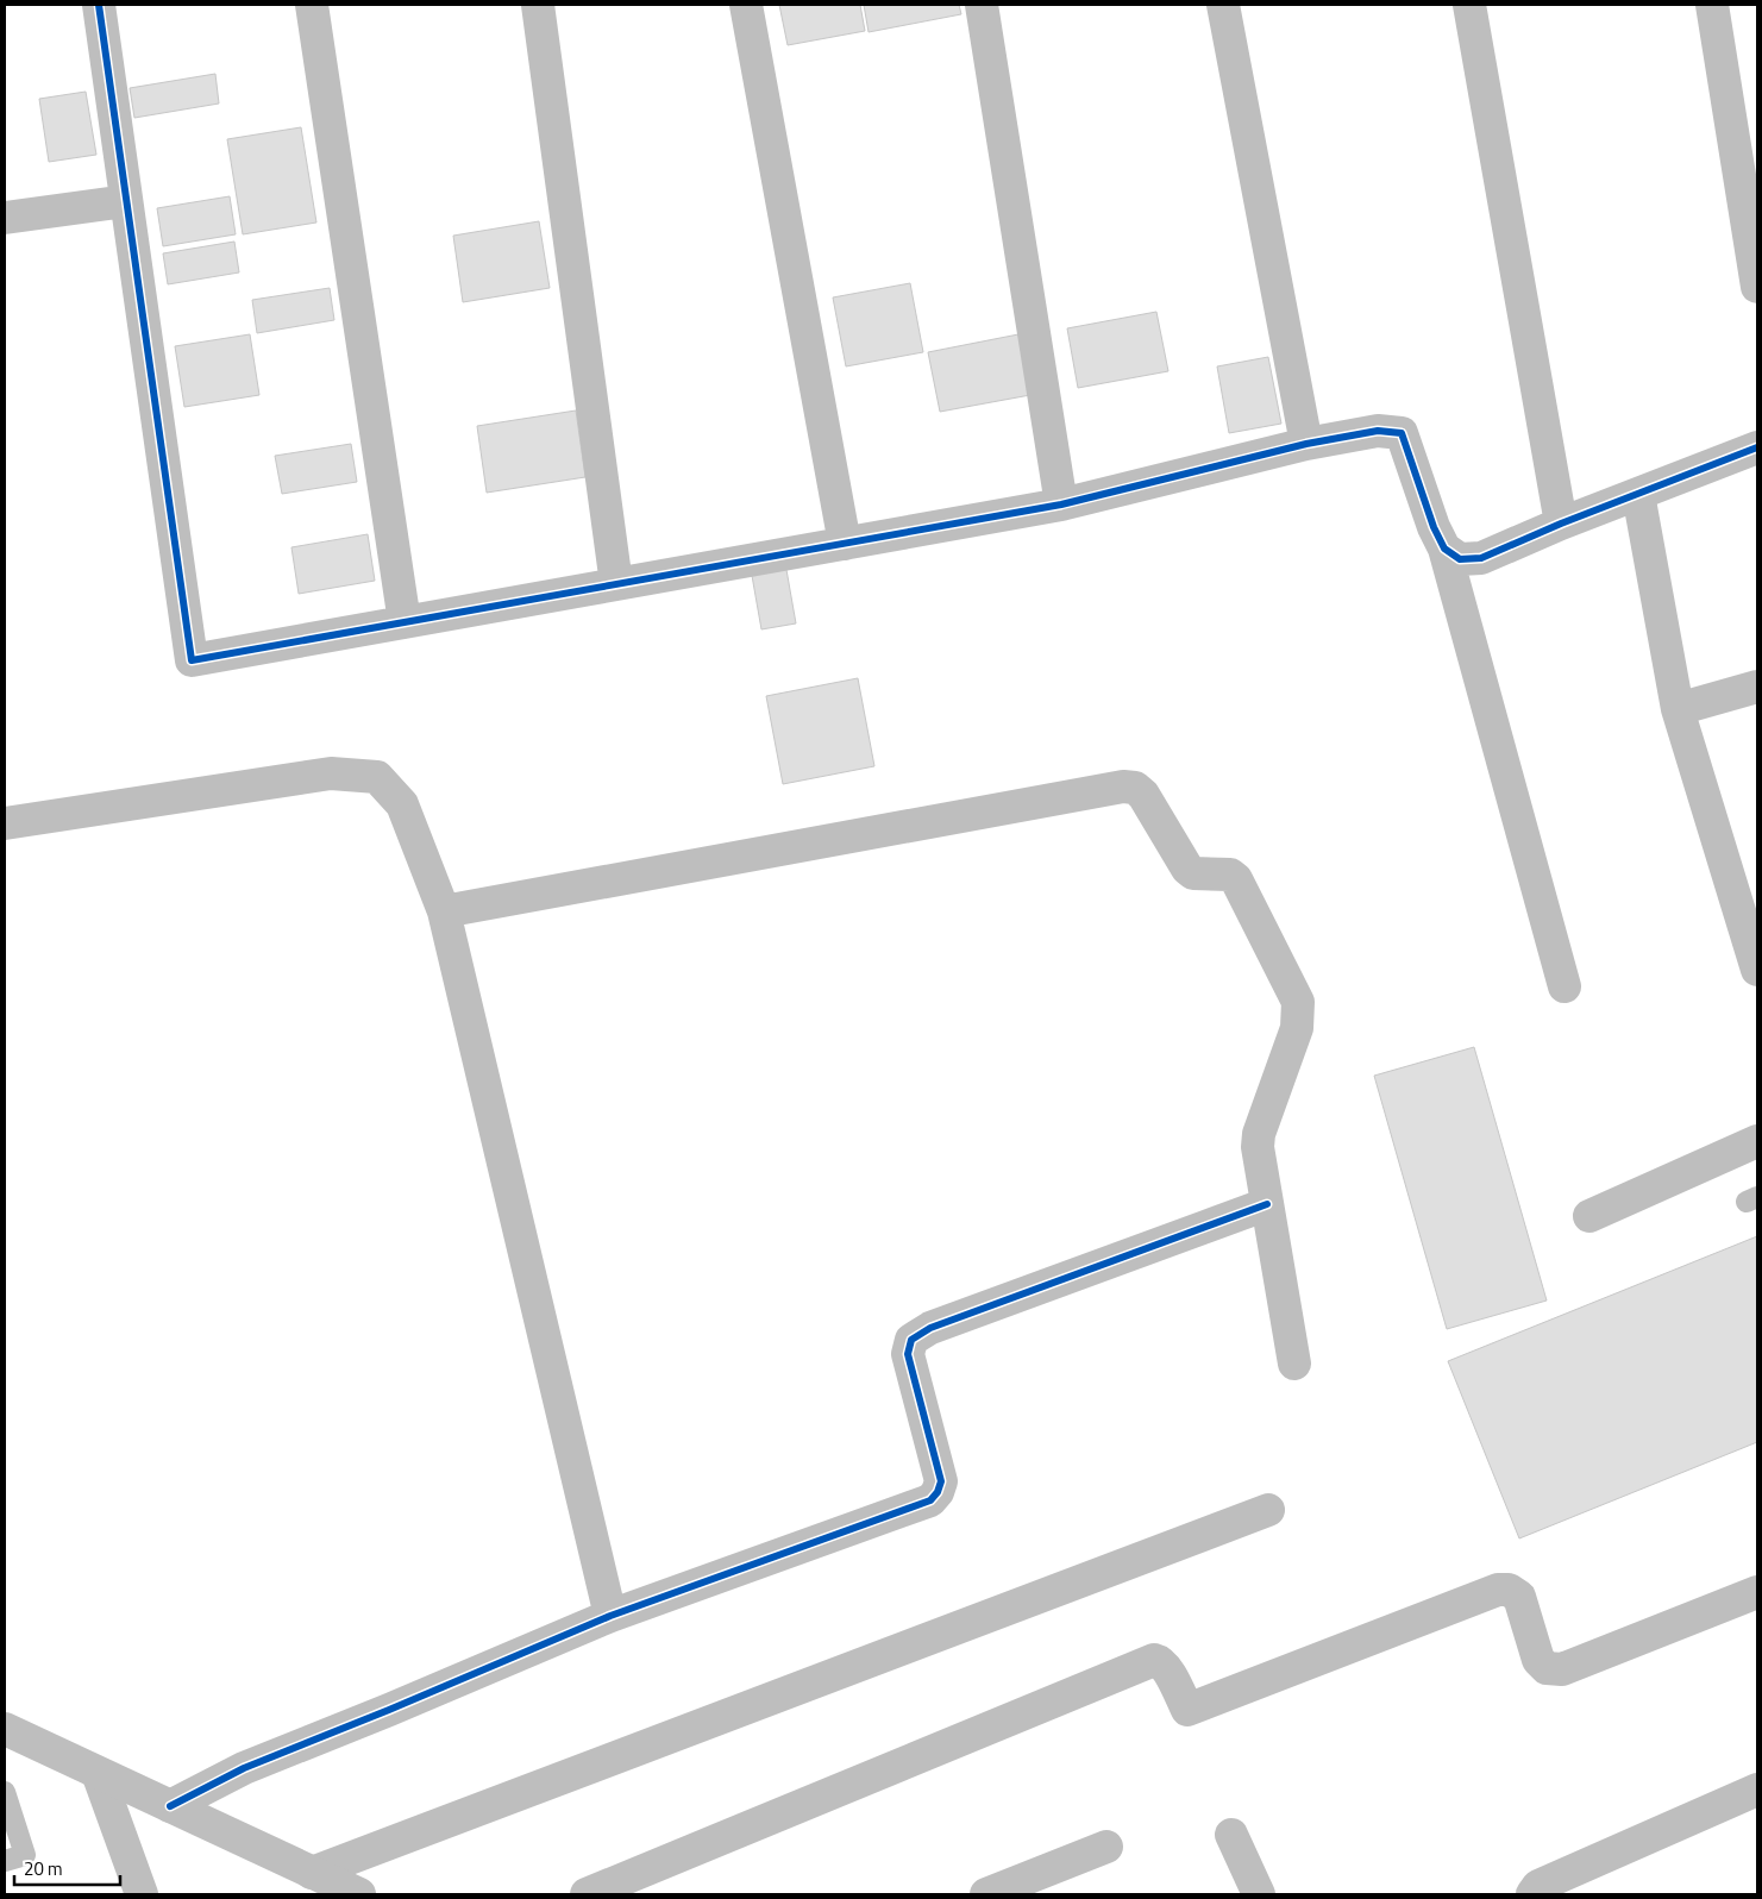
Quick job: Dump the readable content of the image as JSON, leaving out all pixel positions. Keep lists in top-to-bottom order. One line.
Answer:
{"scale_bar":"20 m"}
